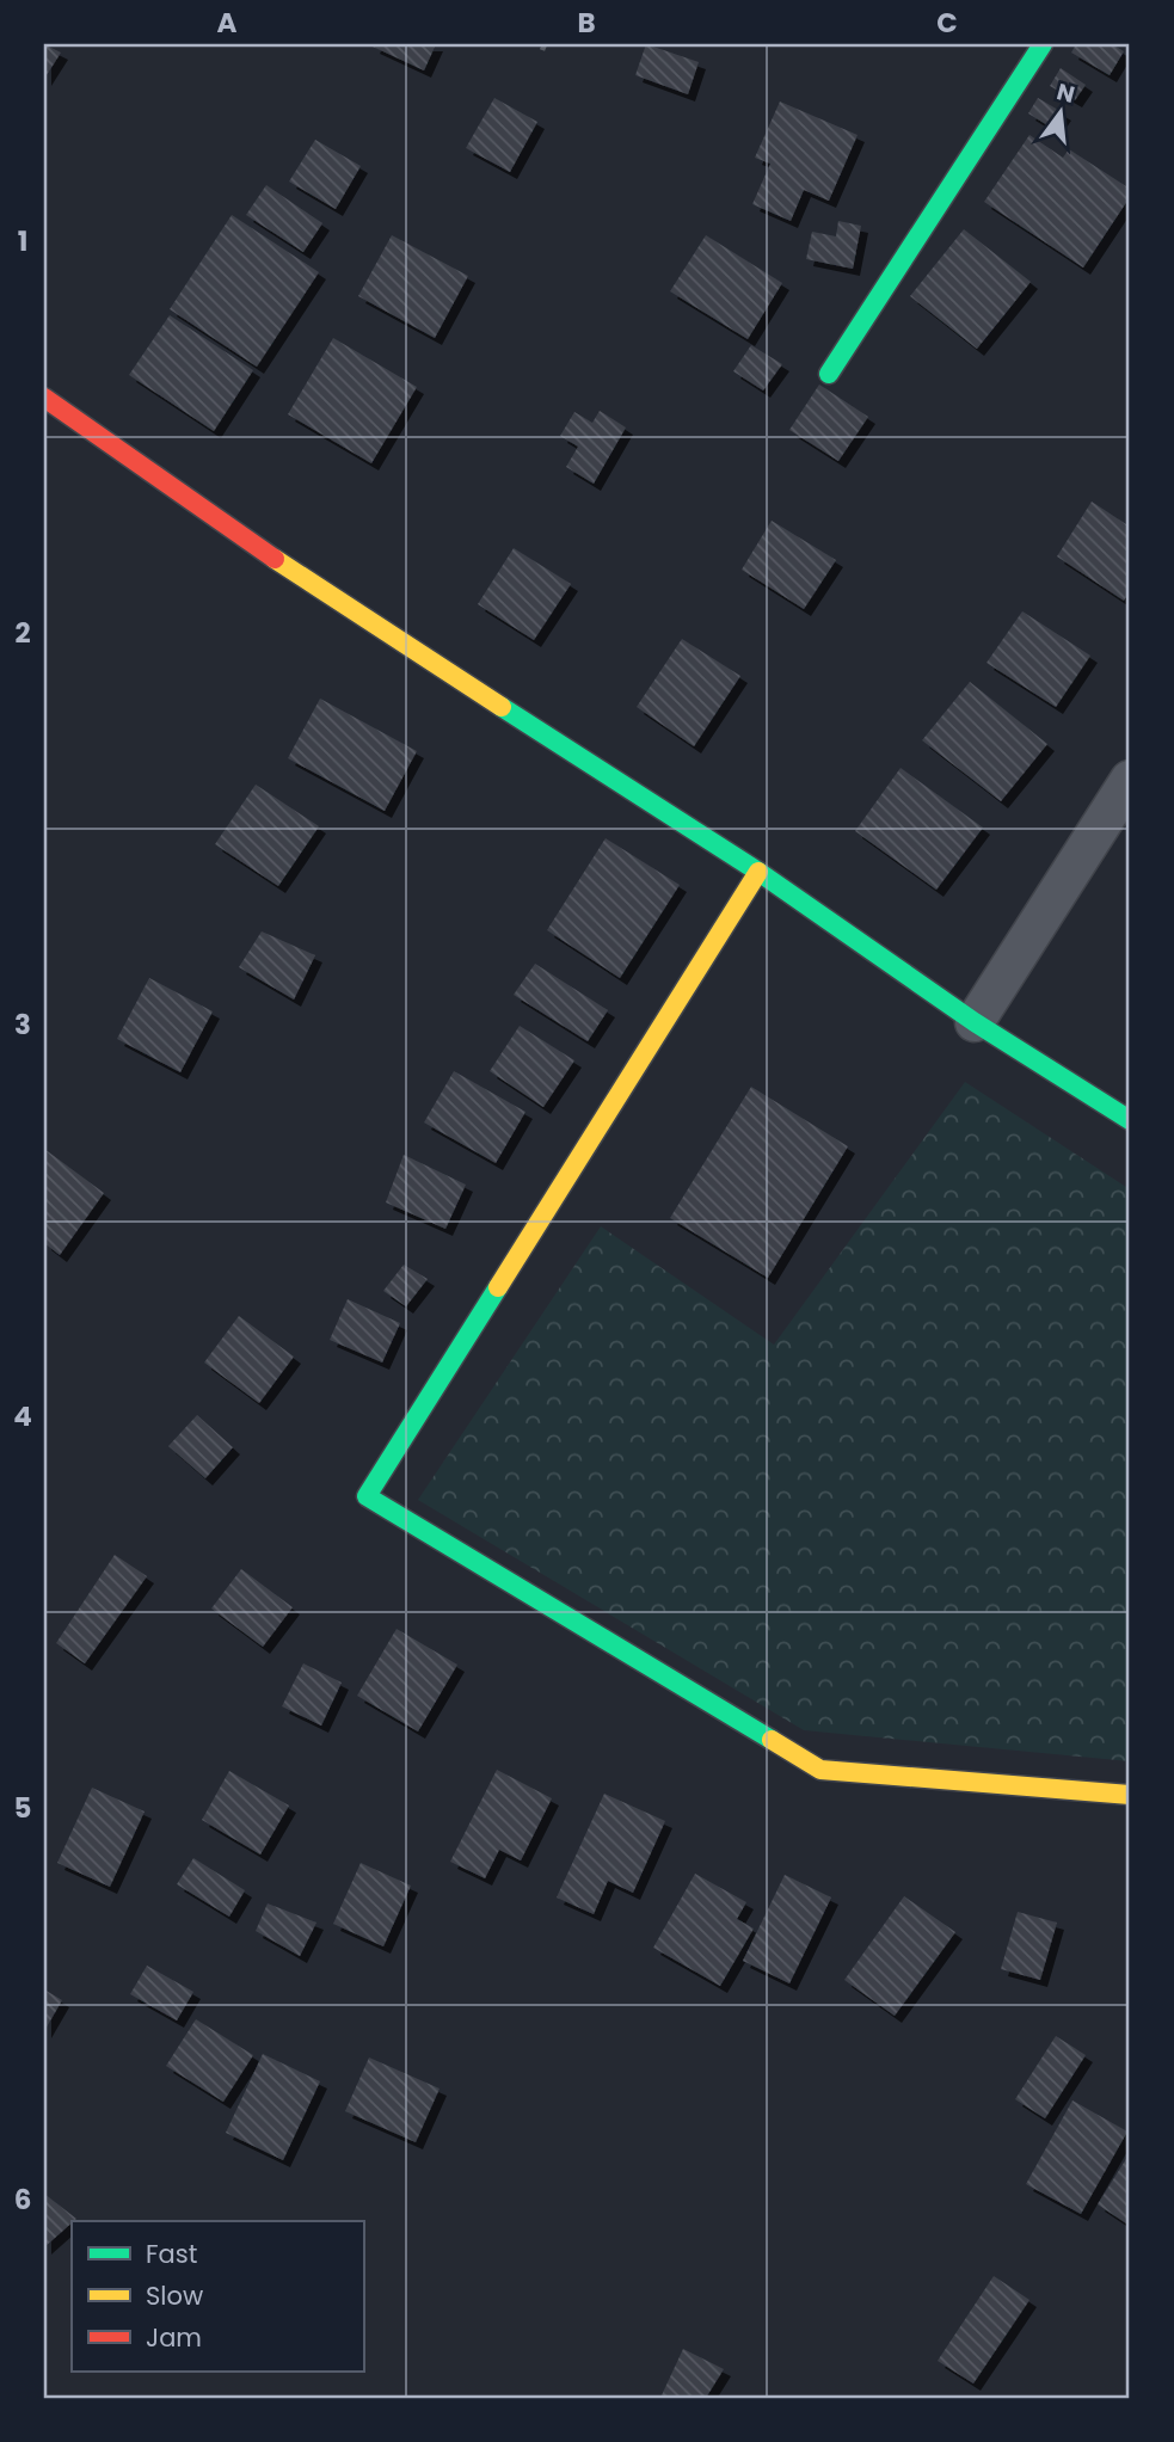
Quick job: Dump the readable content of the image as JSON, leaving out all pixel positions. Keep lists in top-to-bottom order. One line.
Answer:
{"legend":["Fast","Slow","Jam"],"north":"top","grid":{"columns":["A","B","C"],"rows":["1","2","3","4","5","6"]}}
